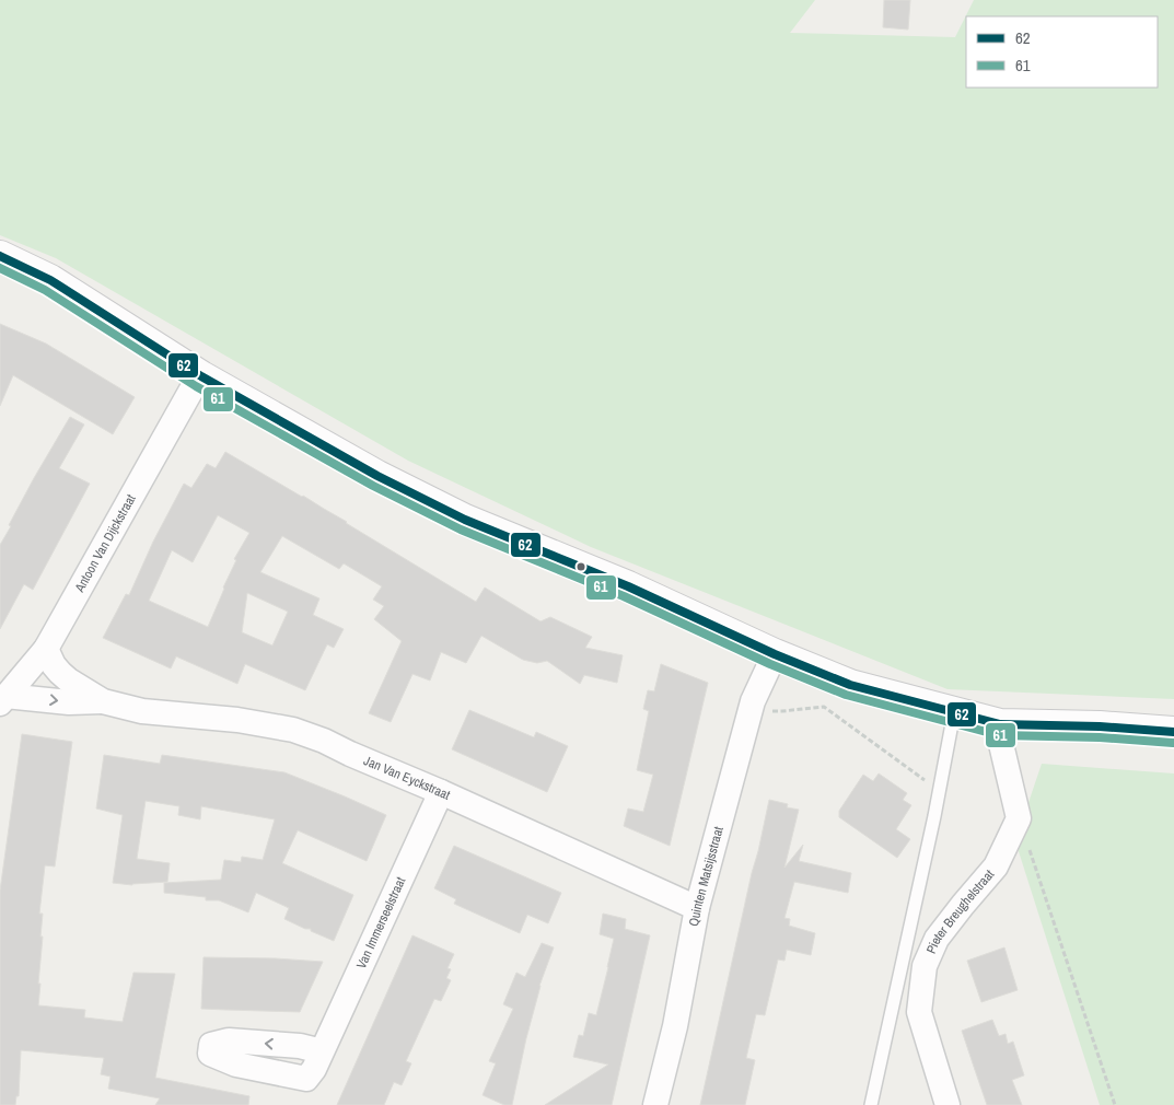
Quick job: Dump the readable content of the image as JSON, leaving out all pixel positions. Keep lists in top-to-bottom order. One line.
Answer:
{"streets":{"street":["Antoon Van Dijckstraat","Jan Van Eyckstraat","Quinten Matsijsstraat","Pieter Breughelstraat","Van Immerseelstraat"]},"crossings":[["Antoon Van Dijckstraat","Jan Van Eyckstraat"],["Jan Van Eyckstraat","Quinten Matsijsstraat"],["Jan Van Eyckstraat","Van Immerseelstraat"]],"lines":["transit line 62","transit line 61"],"legend":["62","61"]}
